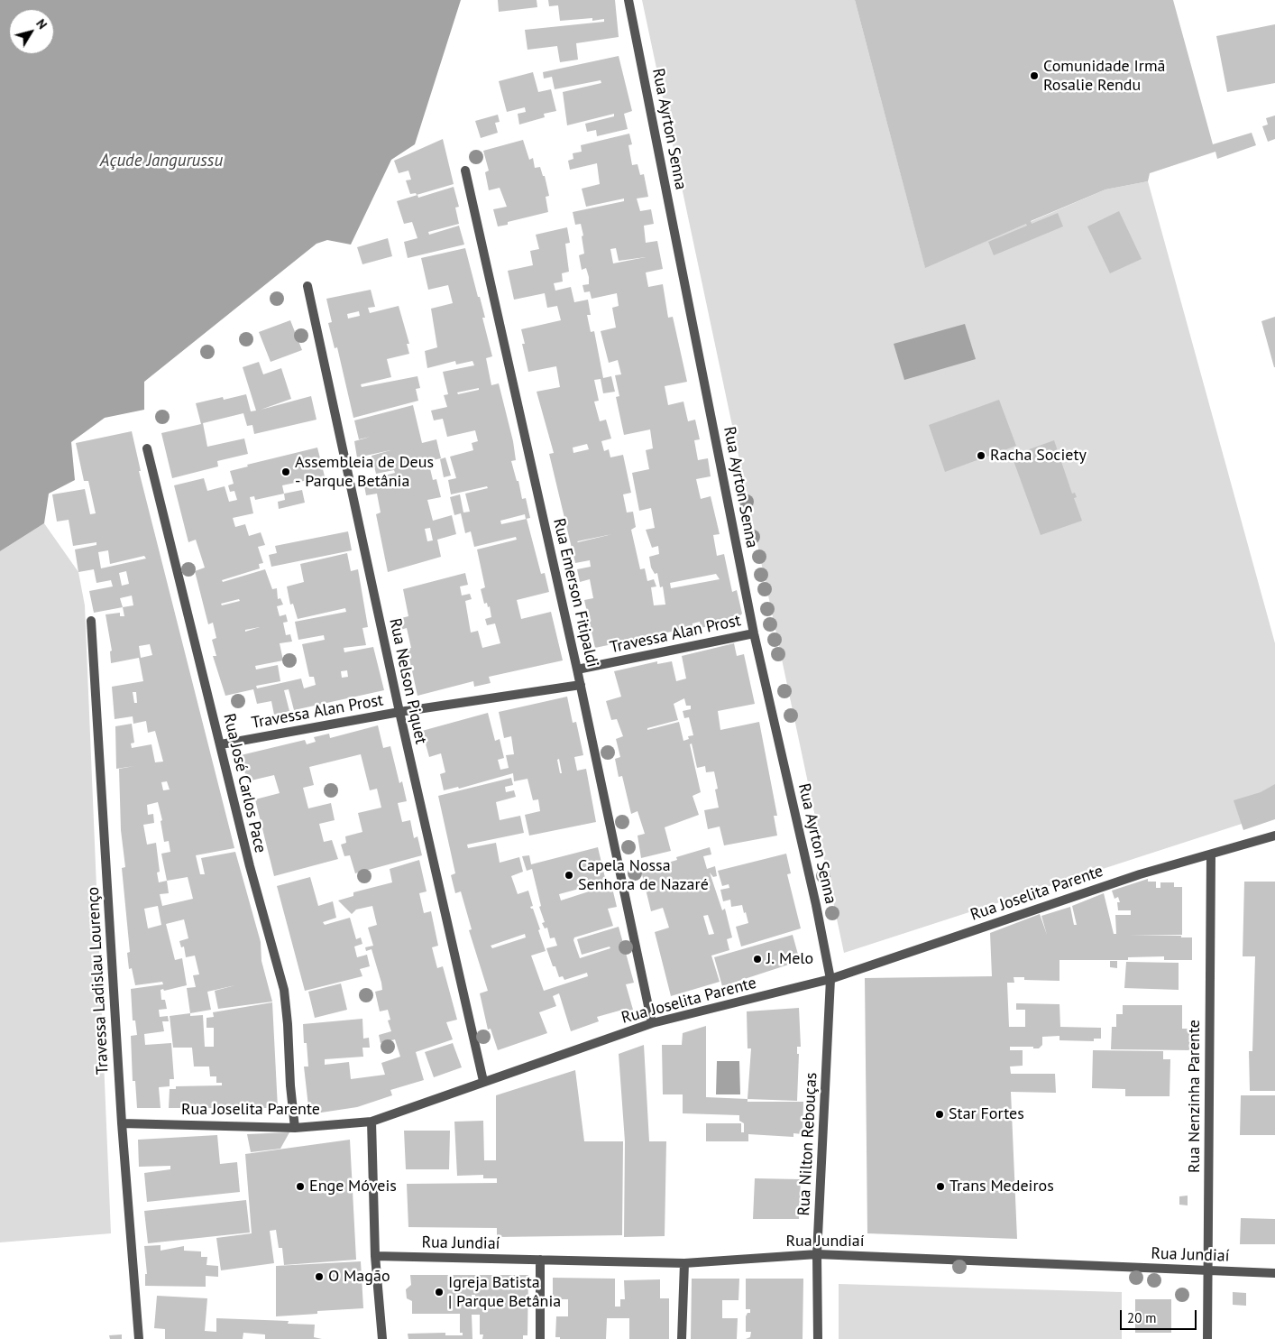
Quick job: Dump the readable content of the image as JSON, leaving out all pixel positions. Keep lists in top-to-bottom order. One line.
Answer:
{"streets":{"street":["Rua Ayrton Senna","Rua Emerson Fitipaldi","Travessa Alan Prost","Rua Nelson Piquet","Rua José Carlos Pace","Rua Joselita Parente","Travessa Ladislau Lourenço","Rua Nenzinha Parente","Rua Nilton Rebouças","Rua Jundiaí"]},"crossings":[["Rua Ayrton Senna","Travessa Alan Prost"],["Rua Ayrton Senna","Rua Joselita Parente"],["Rua Ayrton Senna","Rua Nilton Rebouças"],["Rua Emerson Fitipaldi","Travessa Alan Prost"],["Rua Emerson Fitipaldi","Rua Joselita Parente"],["Travessa Alan Prost","Rua Nelson Piquet"],["Travessa Alan Prost","Rua José Carlos Pace"],["Rua Nelson Piquet","Rua Joselita Parente"],["Rua José Carlos Pace","Rua Joselita Parente"],["Rua Joselita Parente","Travessa Ladislau Lourenço"],["Rua Joselita Parente","Rua Nenzinha Parente"],["Rua Joselita Parente","Rua Nilton Rebouças"],["Rua Nenzinha Parente","Rua Jundiaí"],["Rua Nilton Rebouças","Rua Jundiaí"]],"water":["Açude Jangurussu"],"places":["Comunidade Irmã Rosalie Rendu","Racha Society","Assembleia de Deus - Parque Betânia","Capela Nossa Senhora de Nazaré","J. Melo","Star Fortes","Enge Móveis","Trans Medeiros","O Magão","Igreja Batista | Parque Betânia"],"scale_bar":"20 m","north":"top right"}
